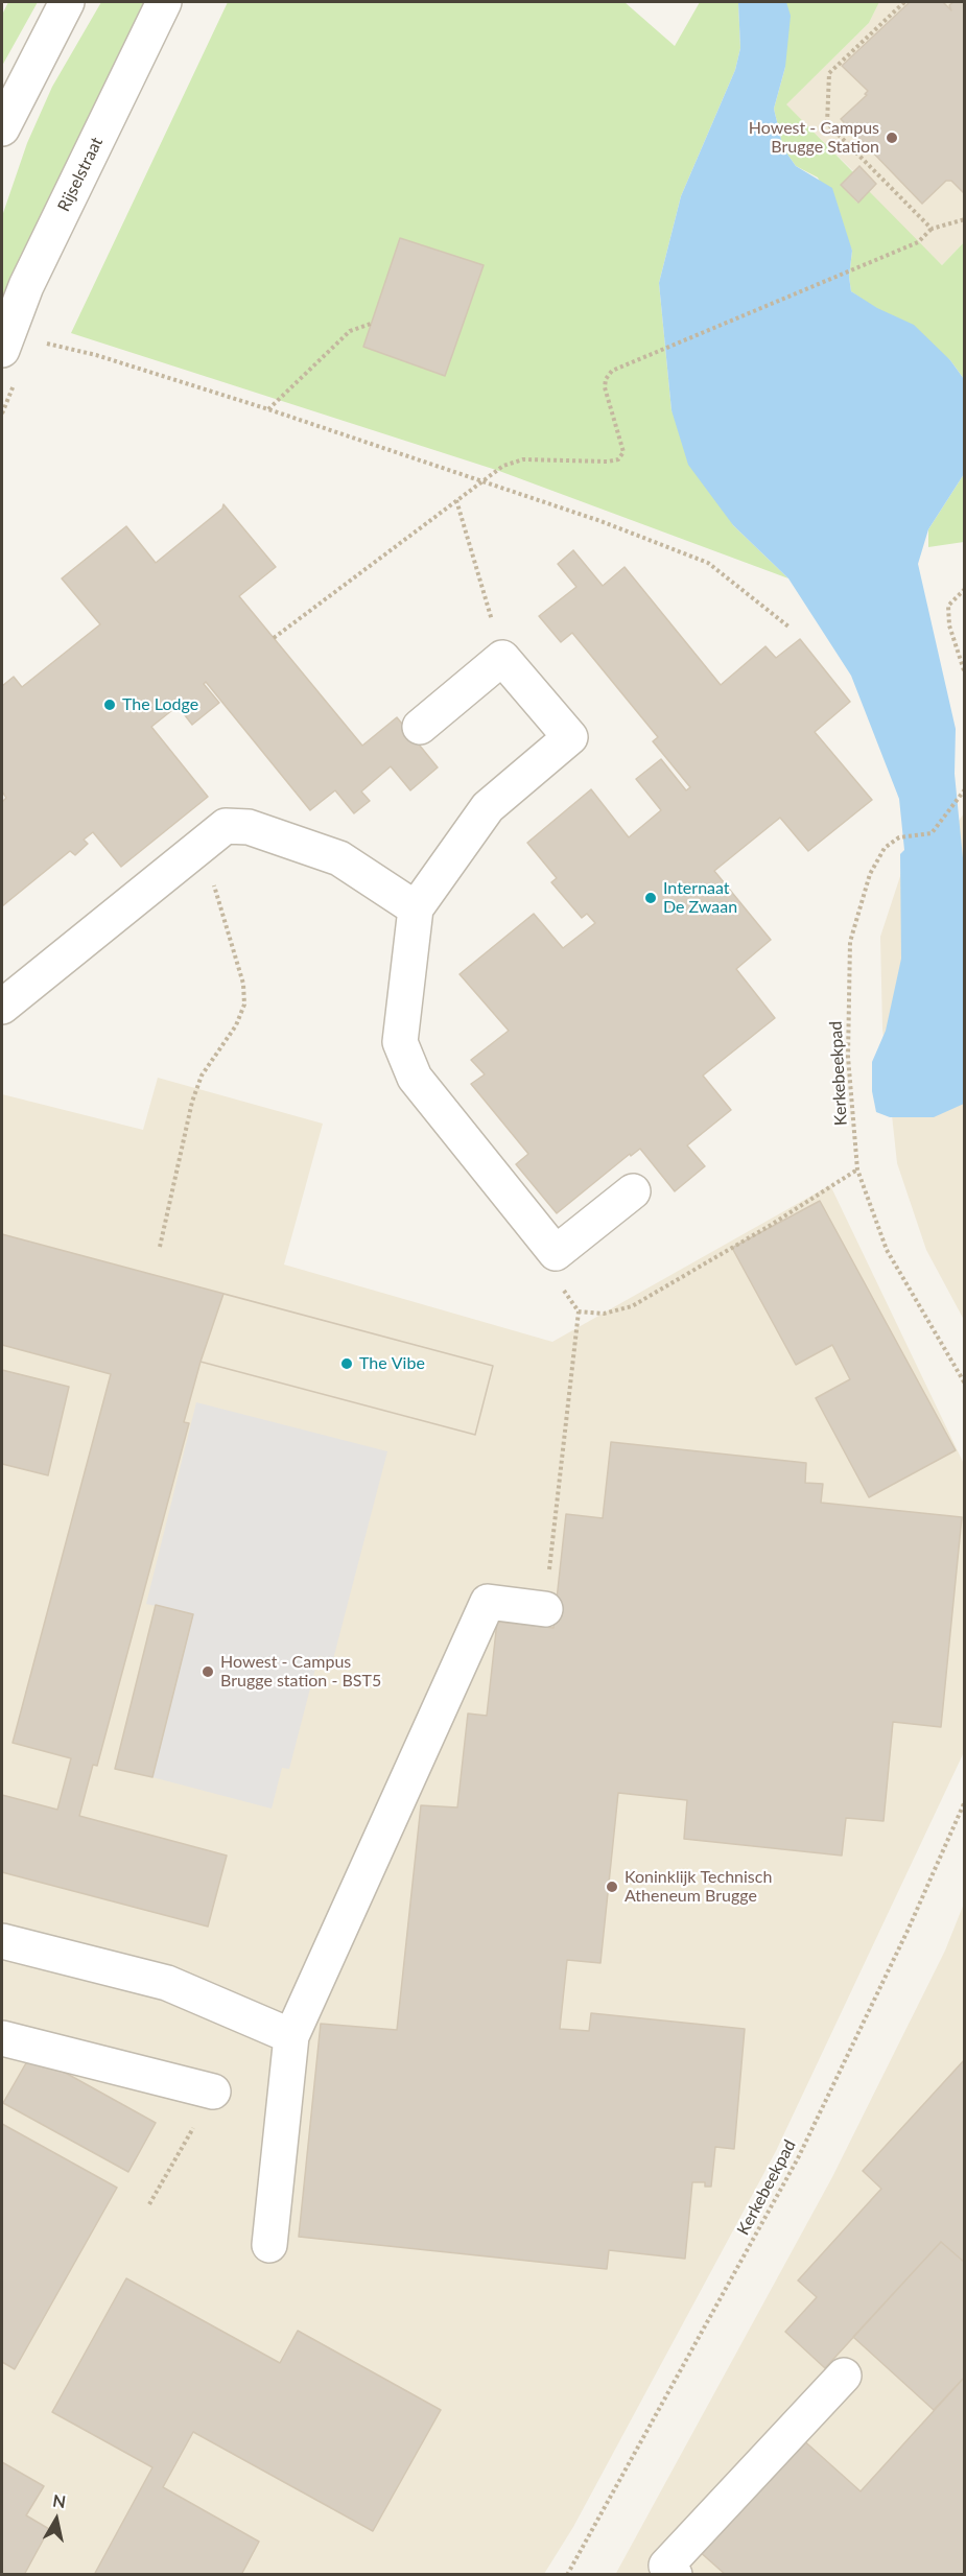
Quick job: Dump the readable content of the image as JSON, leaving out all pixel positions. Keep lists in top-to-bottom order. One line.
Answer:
{"streets":{"street":["Rijselstraat"],"path":["Kerkebeekpad"]},"places":["Howest - Campus Brugge Station","The Lodge","Internaat De Zwaan","The Vibe","Howest - Campus Brugge station - BST5","Koninklijk Technisch Atheneum Brugge"],"north":"top"}
